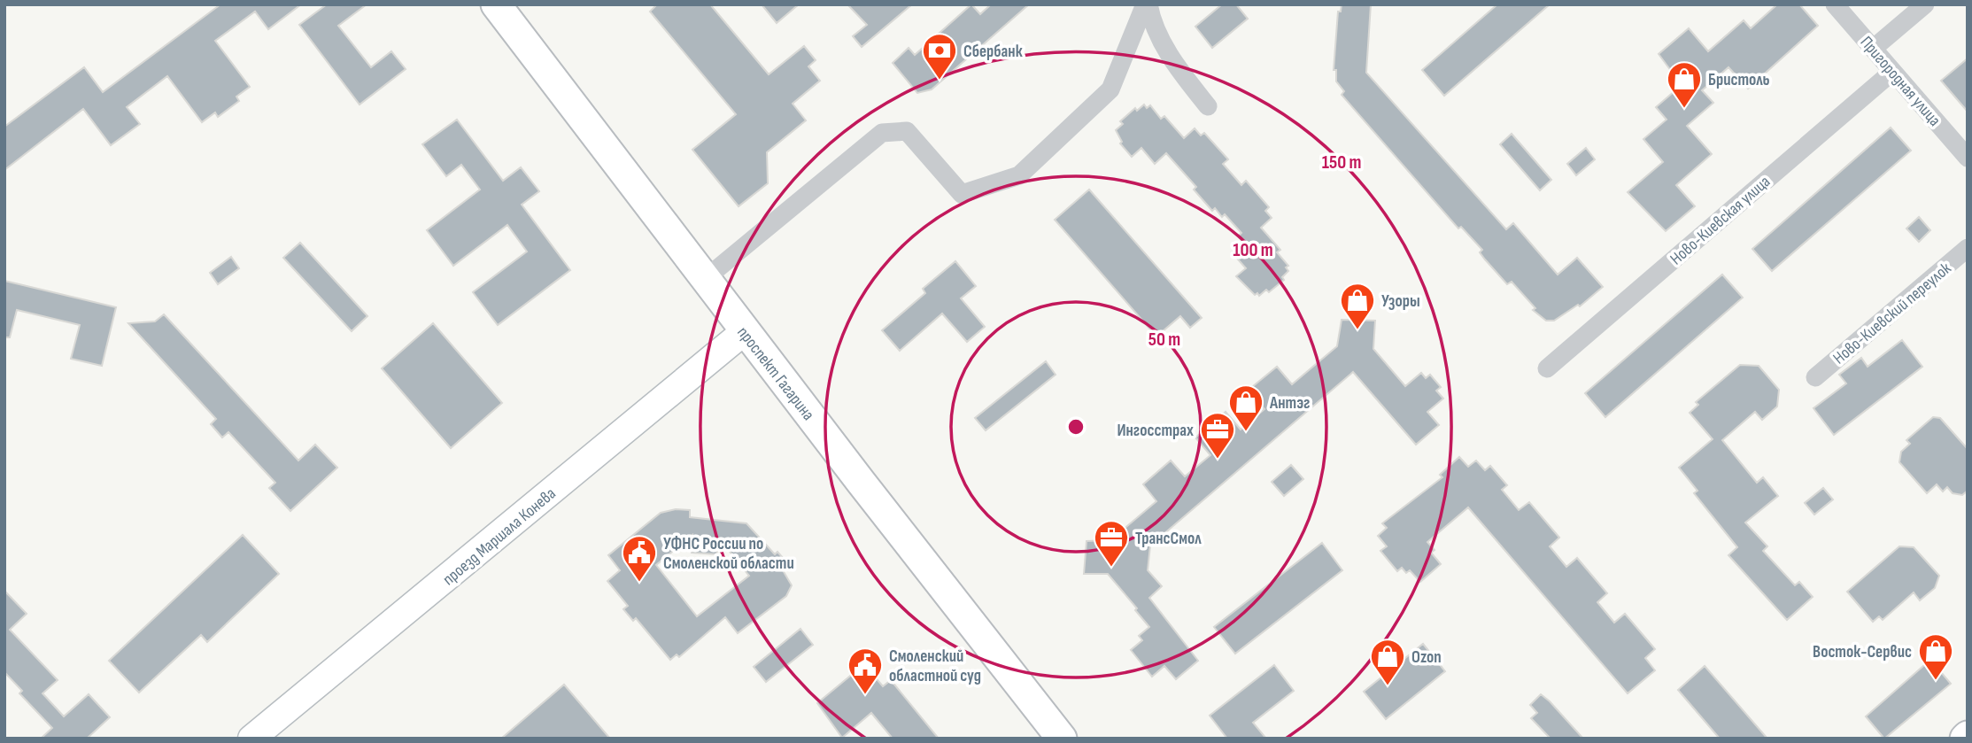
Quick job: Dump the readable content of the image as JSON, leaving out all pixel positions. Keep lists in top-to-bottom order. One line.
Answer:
{"streets":{"main road":["проспект Гагарина"],"street":["Пригородная улица","Ново-Киевская улица","Ново-Киевский переулок","проезд Маршала Конева"]},"crossings":[["Пригородная улица","Ново-Киевская улица"],["проспект Гагарина","проезд Маршала Конева"]],"places":{"bank":["Сбербанк"],"shop":["Бристоль","Узоры","Антэг","Восток-Сервис","Ozon"],"office":["Ингосстрах","ТрансСмол"],"public building":["УФНС России по Смоленской области","Смоленский областной суд"]},"rings":["150 m","100 m","50 m"]}
